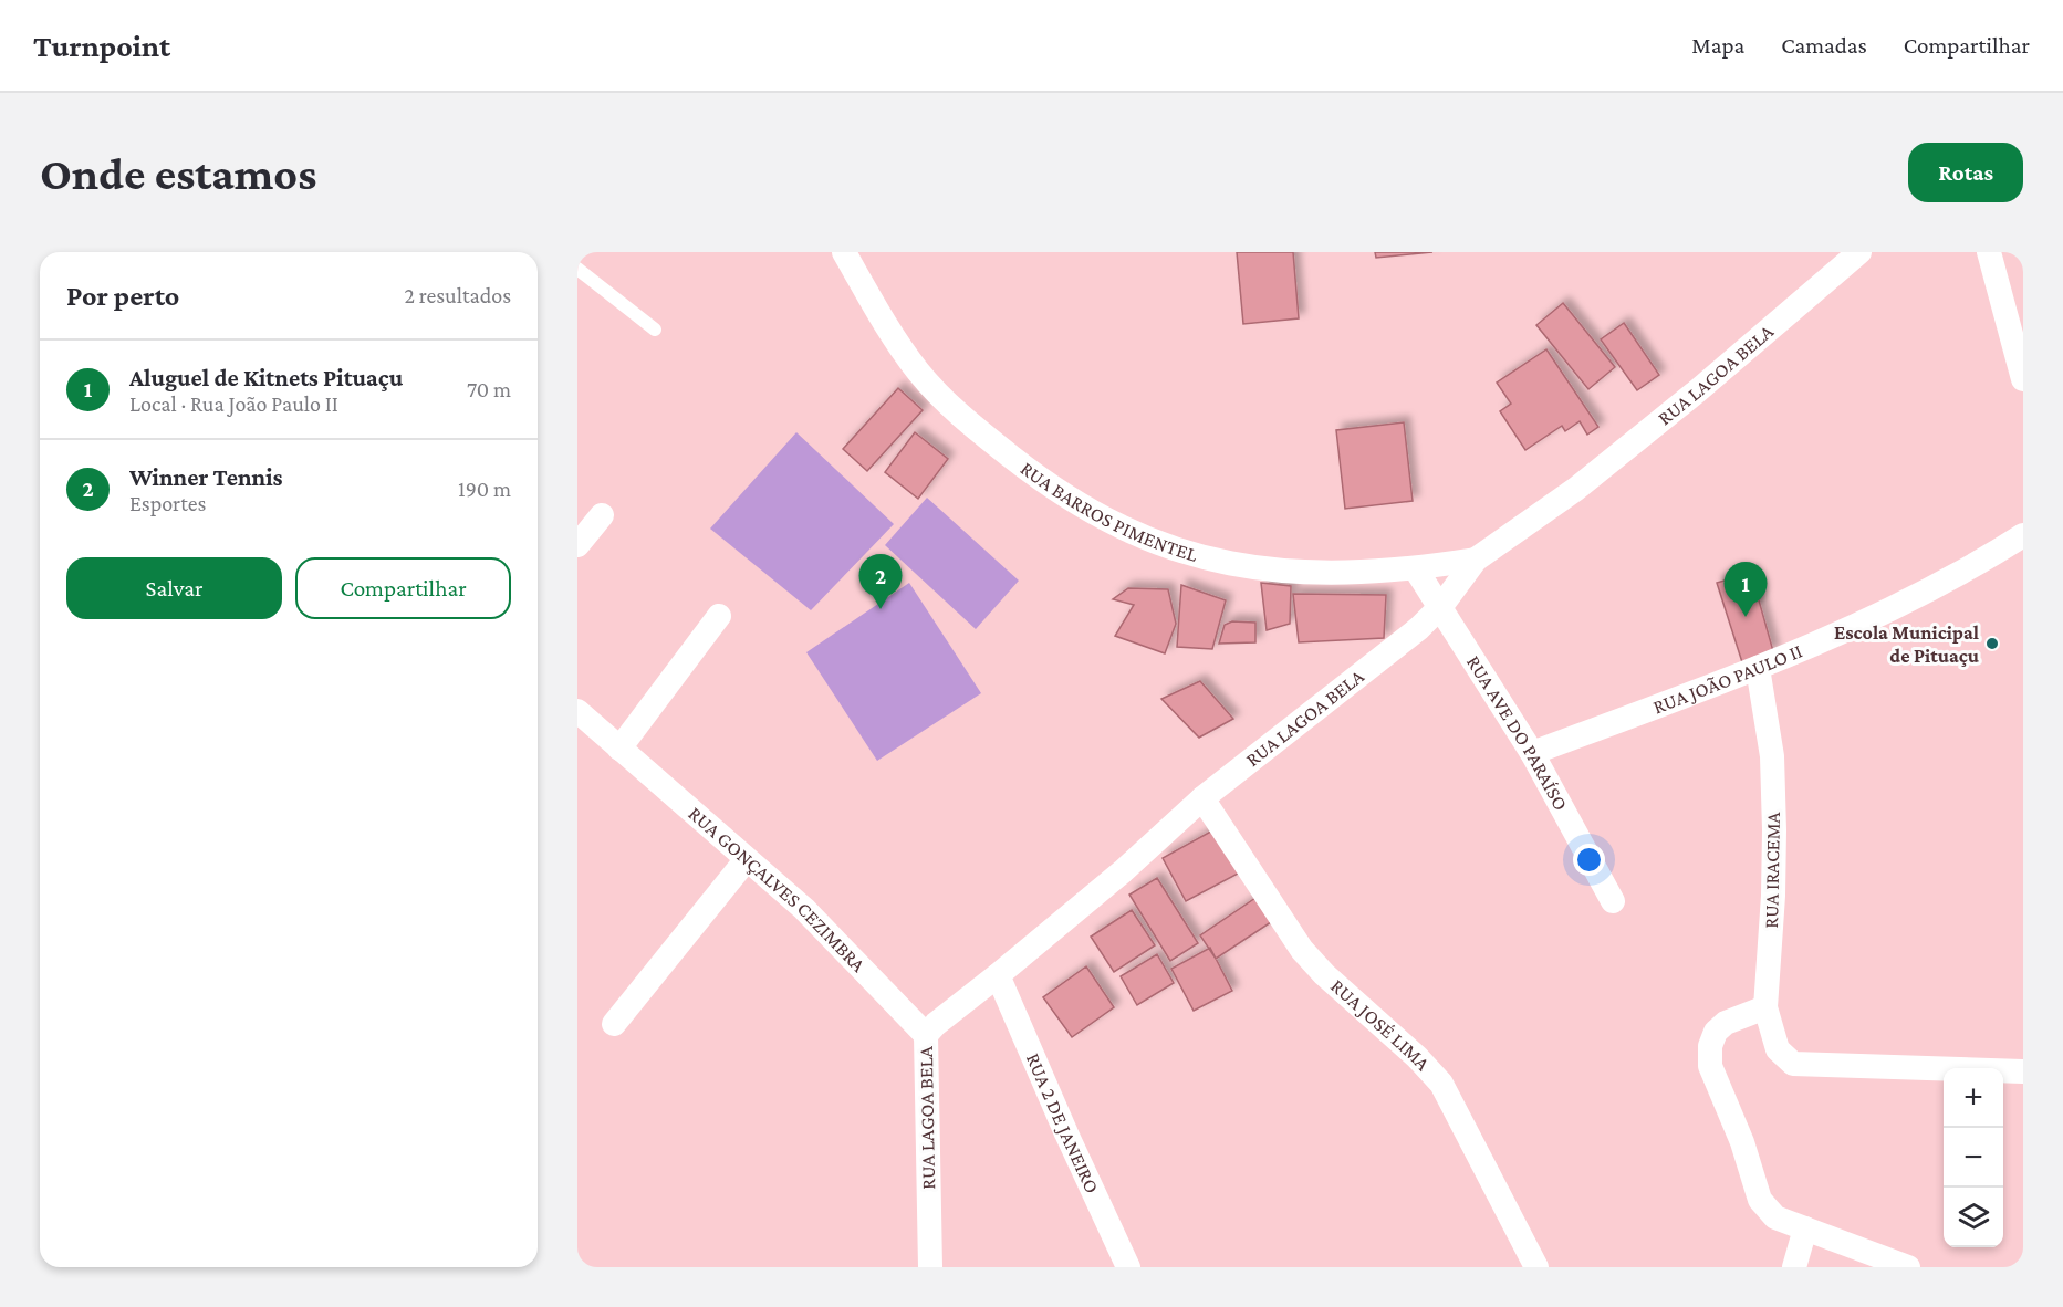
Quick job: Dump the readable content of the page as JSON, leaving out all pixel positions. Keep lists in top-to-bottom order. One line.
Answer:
{"streets":{"street":["RUA LAGOA BELA","RUA BARROS PIMENTEL","RUA JOÃO PAULO II","RUA AVE DO PARAÍSO","RUA IRACEMA","RUA GONÇALVES CEZIMBRA","RUA JOSÉ LIMA","RUA 2 DE JANEIRO"]},"crossings":[["RUA LAGOA BELA","RUA BARROS PIMENTEL"],["RUA LAGOA BELA","RUA AVE DO PARAÍSO"],["RUA LAGOA BELA","RUA GONÇALVES CEZIMBRA"],["RUA LAGOA BELA","RUA JOSÉ LIMA"],["RUA LAGOA BELA","RUA 2 DE JANEIRO"],["RUA BARROS PIMENTEL","RUA AVE DO PARAÍSO"],["RUA JOÃO PAULO II","RUA AVE DO PARAÍSO"],["RUA JOÃO PAULO II","RUA IRACEMA"]],"places":["Escola Municipal de Pituaçu"],"page":{"header":"Turnpoint","nav":["Mapa","Camadas","Compartilhar"],"buttons":["Rotas",["Salvar","Compartilhar"]],"title":"Onde estamos","heading":["Por perto","2 resultados"],"list":[{"mark":"1","name":"Aluguel de Kitnets Pituaçu","note":"Local · Rua João Paulo II","value":"70 m"},{"mark":"2","name":"Winner Tennis","note":"Esportes","value":"190 m"}],"pins":["2","1"],"map_buttons":["+","−"]}}
